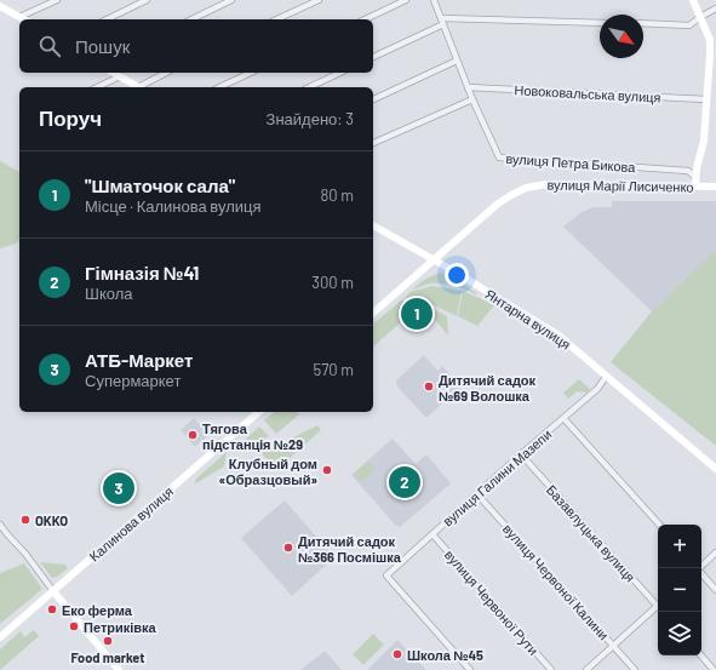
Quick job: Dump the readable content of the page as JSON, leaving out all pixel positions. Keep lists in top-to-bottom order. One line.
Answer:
{"streets":{"main road":["вулиця Марії Лисиченко","Янтарна вулиця","Калинова вулиця"],"street":["Новоковальська вулиця","вулиця Петра Бикова","вулиця Галини Мазепи","Базавлуцька вулиця","вулиця Червоної Калини","вулиця Червоної Рути"]},"crossings":[["Новоковальська вулиця","вулиця Петра Бикова"],["вулиця Марії Лисиченко","Янтарна вулиця"],["Янтарна вулиця","вулиця Галини Мазепи"],["вулиця Галини Мазепи","Базавлуцька вулиця"],["вулиця Галини Мазепи","вулиця Червоної Калини"],["вулиця Галини Мазепи","вулиця Червоної Рути"]],"places":["Дитячий садок №69 Волошка","Тягова пiдстанцiя №29","Клубный дом «Образцовый»","OKKO","Дитячий садок №366 Посмішка","Еко ферма","Петриківка","Food market","Школа №45"],"north":"bottom right","page":{"search":"Пошук","heading":["Поруч","Знайдено: 3"],"list":[{"mark":"1","name":"\"Шматочок сала\"","note":"Місце · Калинова вулиця","value":"80 m"},{"mark":"2","name":"Гімназія №41","note":"Школа","value":"300 m"},{"mark":"3","name":"АТБ-Маркет","note":"Супермаркет","value":"570 m"}],"pins":["1","2","3"],"map_buttons":["+","−"]}}
